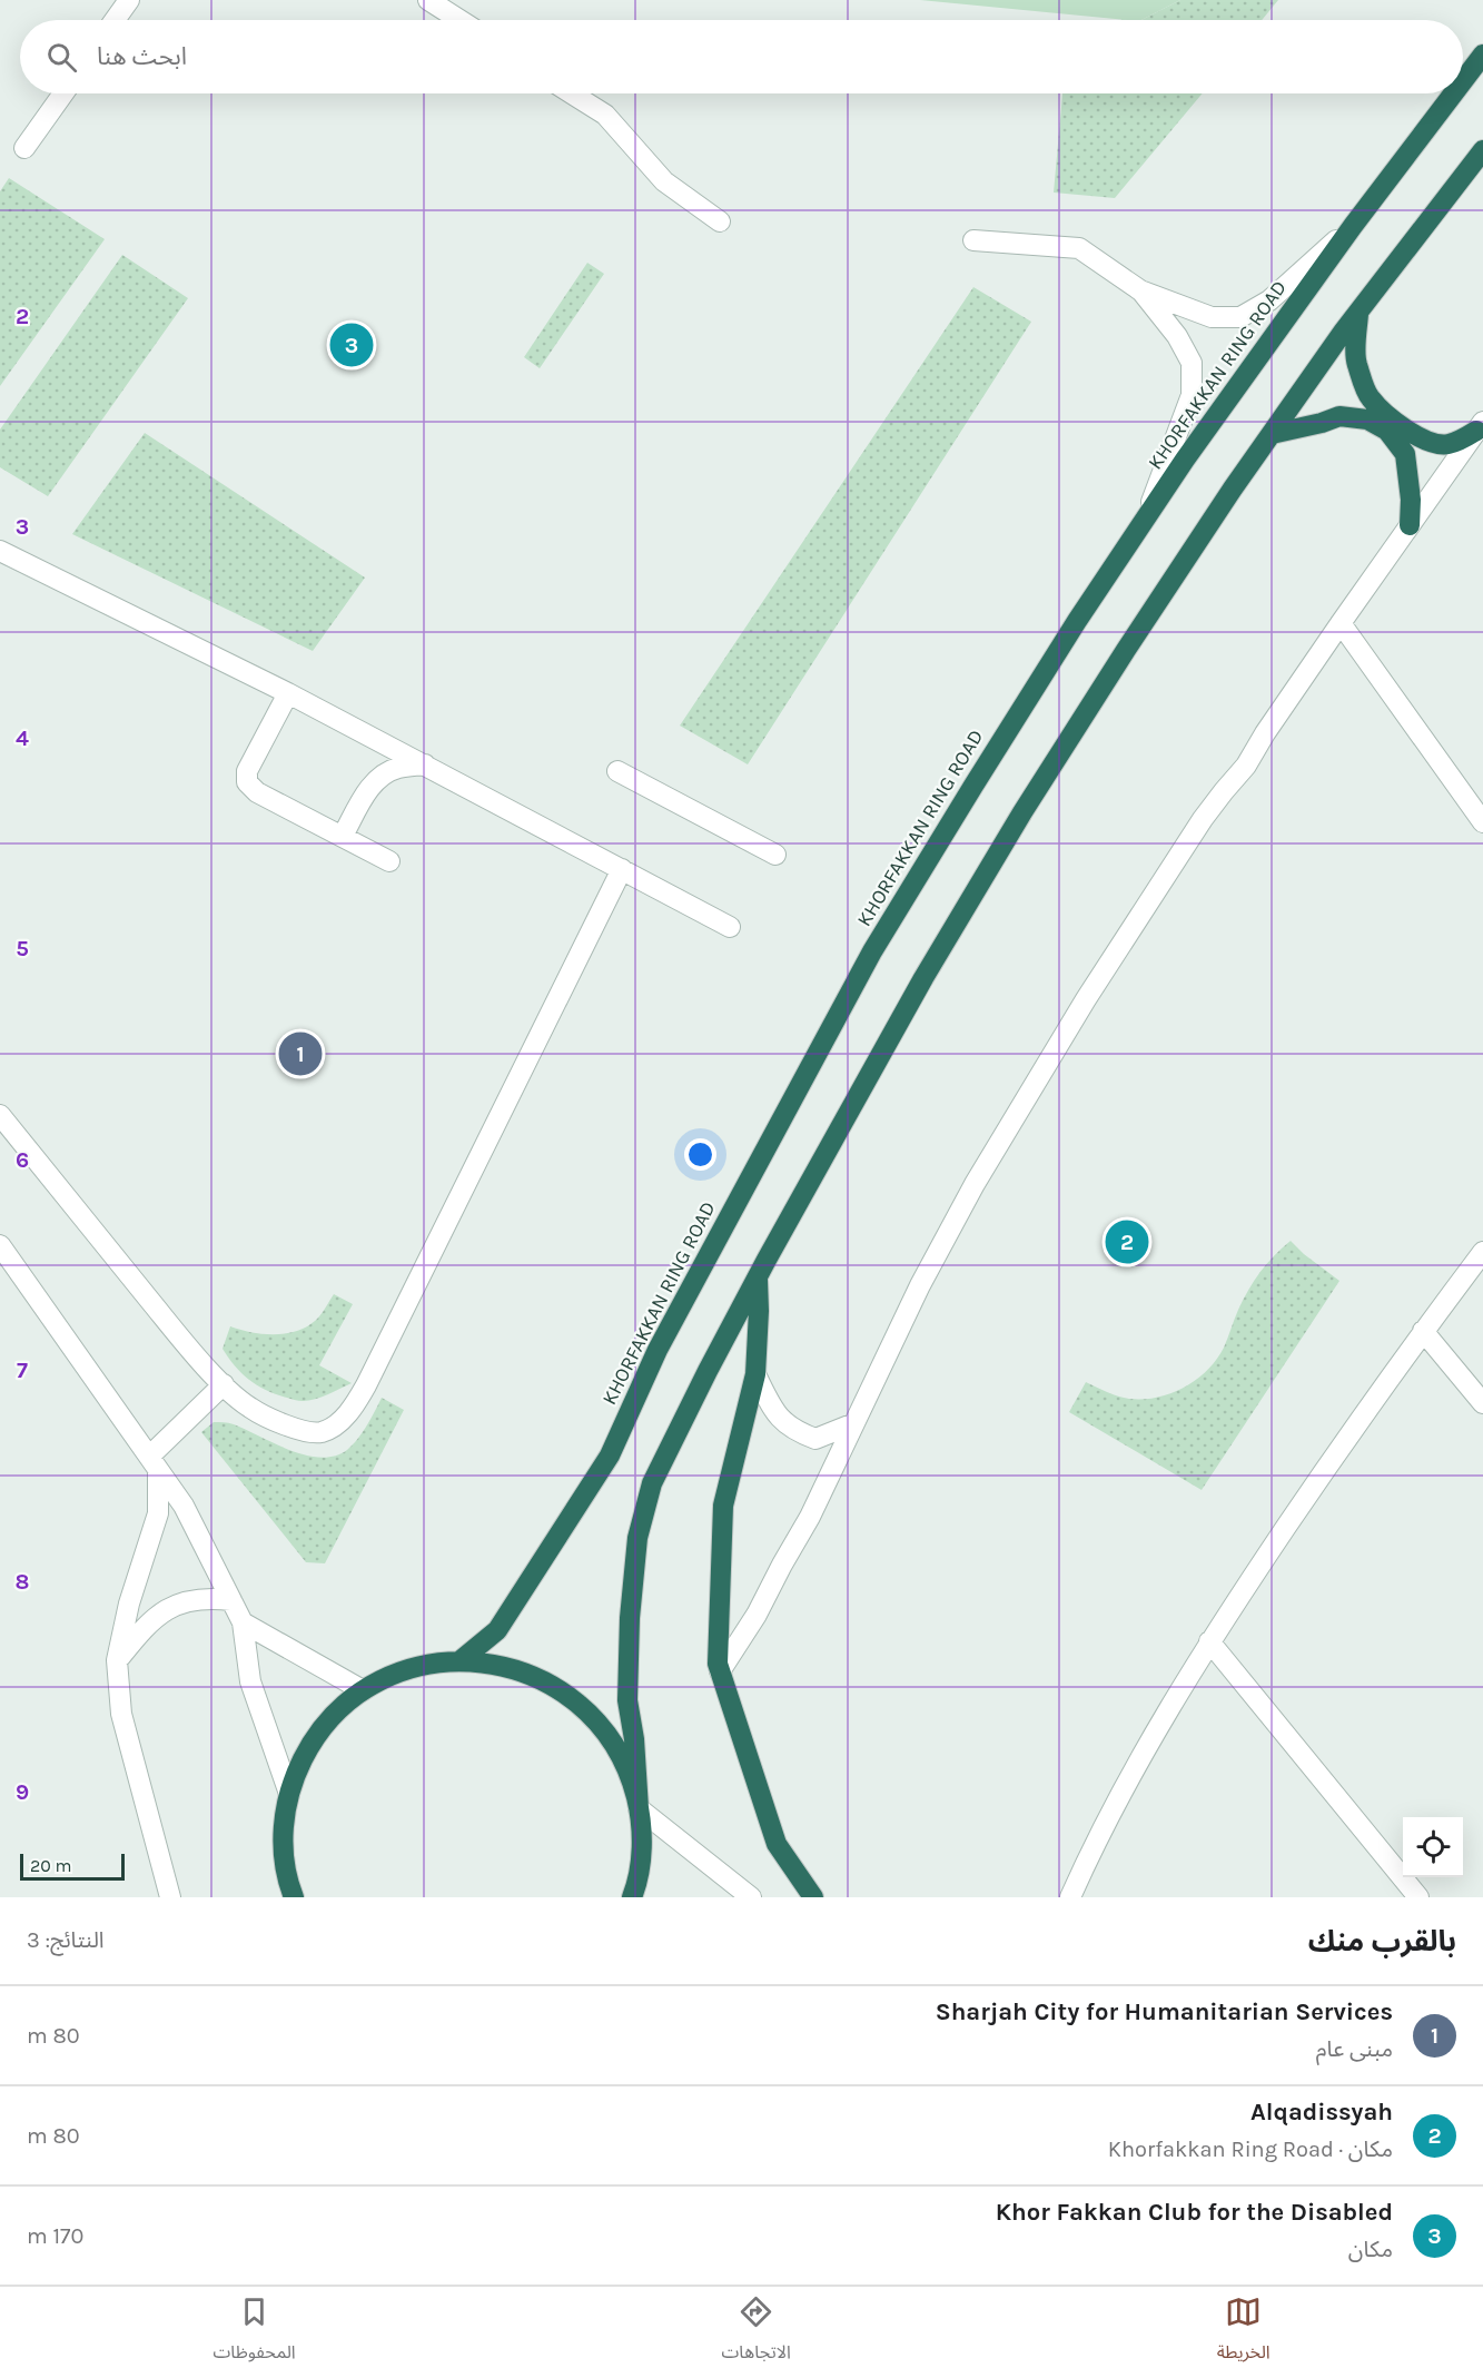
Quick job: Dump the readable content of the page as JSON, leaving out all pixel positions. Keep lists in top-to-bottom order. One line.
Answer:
{"streets":{"highway":["KHORFAKKAN RING ROAD"]},"scale_bar":"20 m","page":{"search":"ابحث هنا","pins":["3","1","2"],"scale":"20 m","heading":["بالقرب منك","النتائج: 3"],"list":[{"mark":"1","name":"Sharjah City for Humanitarian Services","note":"مبنى عام","value":"80 m"},{"mark":"2","name":"Alqadissyah","note":"مكان · Khorfakkan Ring Road","value":"80 m"},{"mark":"3","name":"Khor Fakkan Club for the Disabled","note":"مكان","value":"170 m"}],"nav":["الخريطة","الاتجاهات","المحفوظات"]},"grid":{"rows":["2","3","4","5","6","7","8","9"]}}
